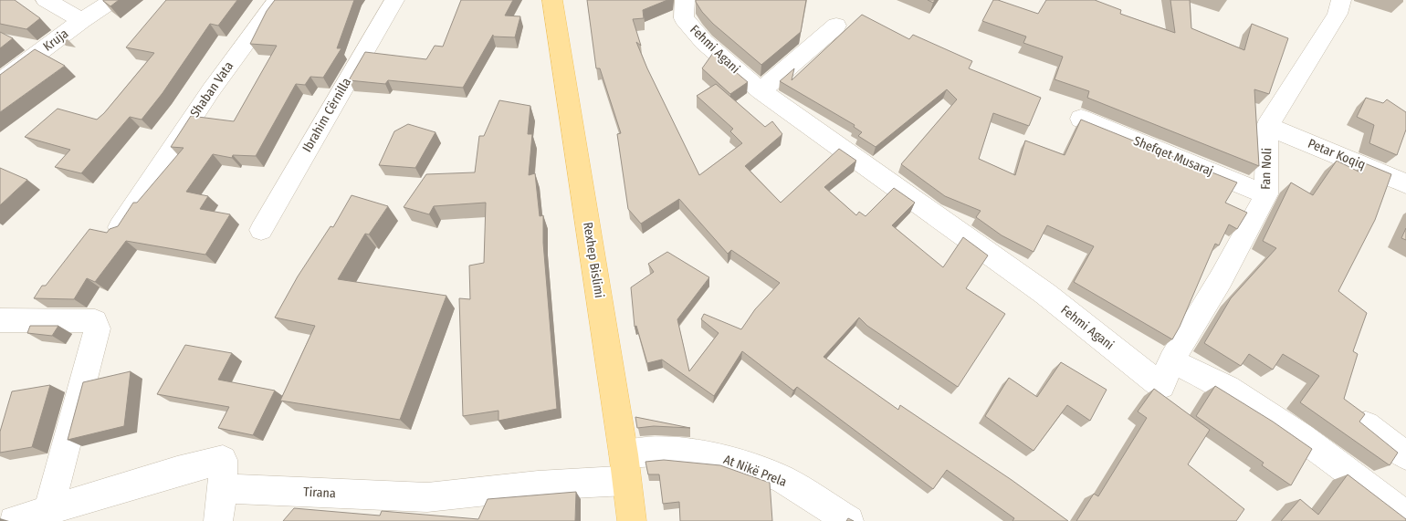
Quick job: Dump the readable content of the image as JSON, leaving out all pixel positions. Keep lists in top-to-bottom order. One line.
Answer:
{"streets":{"main road":["Rexhep Bislimi"],"street":["Kruja","Fehmi Agani","Shaban Vata","Ibrahim Cërnilla","Petar Koqiq","Shefqet Musaraj","Fan Noli","At Nikë Prela","Tirana"]},"crossings":[["Fehmi Agani","Fan Noli"],["Petar Koqiq","Fan Noli"],["Shefqet Musaraj","Fan Noli"],["Rexhep Bislimi","At Nikë Prela"],["Rexhep Bislimi","Tirana"],["At Nikë Prela","Tirana"]]}
